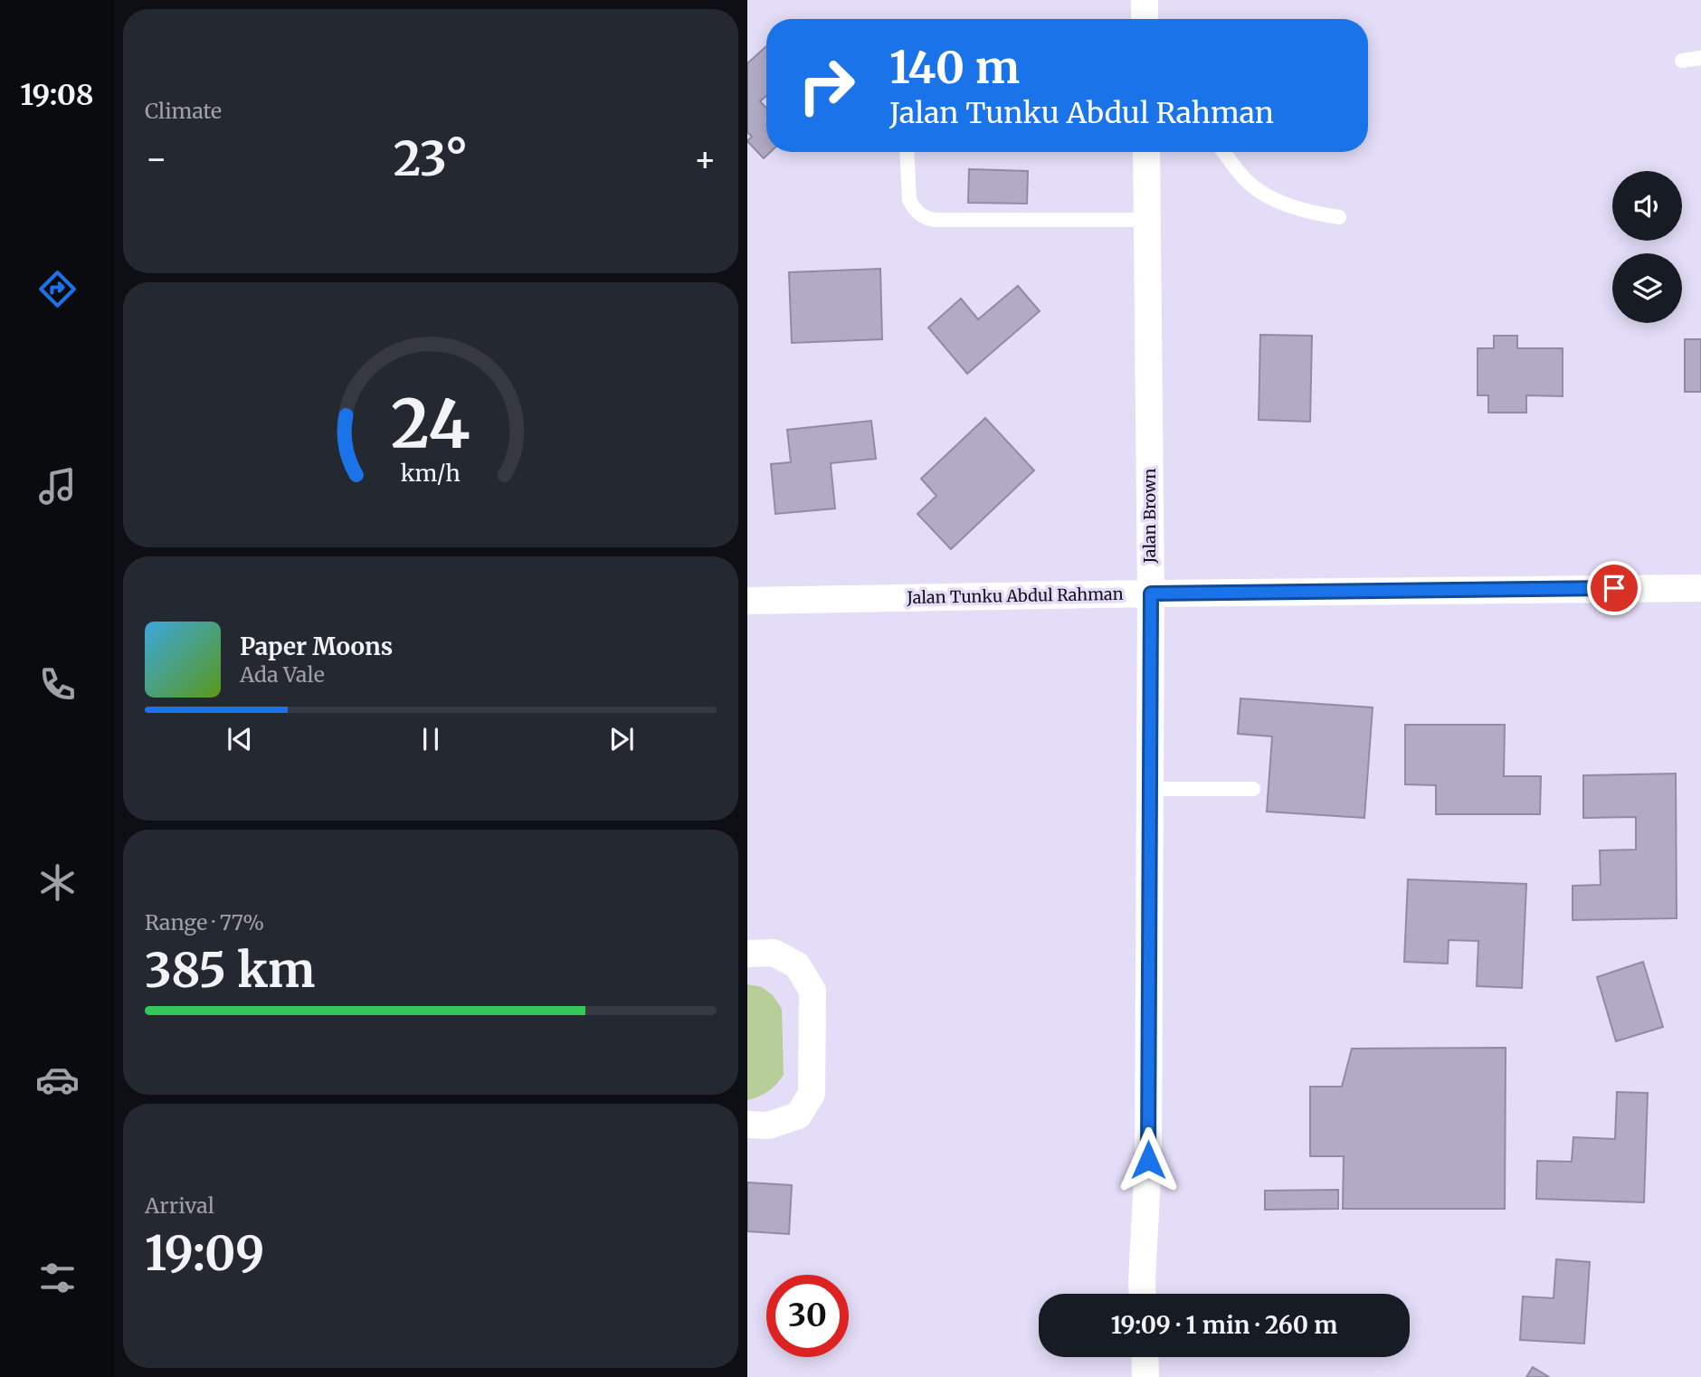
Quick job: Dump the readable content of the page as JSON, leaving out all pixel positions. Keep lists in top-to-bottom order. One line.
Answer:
{"streets":{"street":["Jalan Brown","Jalan Tunku Abdul Rahman"]},"crossings":[["Jalan Brown","Jalan Tunku Abdul Rahman"]],"page":{"tabs":"19:08","tile":["Climate",["Range · 77%","385 km"],["Arrival","19:09"]],"turn":["140 m","Jalan Tunku Abdul Rahman"],"heat":["−","23°","+"],"song":["Paper Moons","Ada Vale"],"limit":"30","trip":"19:09 · 1 min · 260 m","gauge":["24","km/h"]}}
